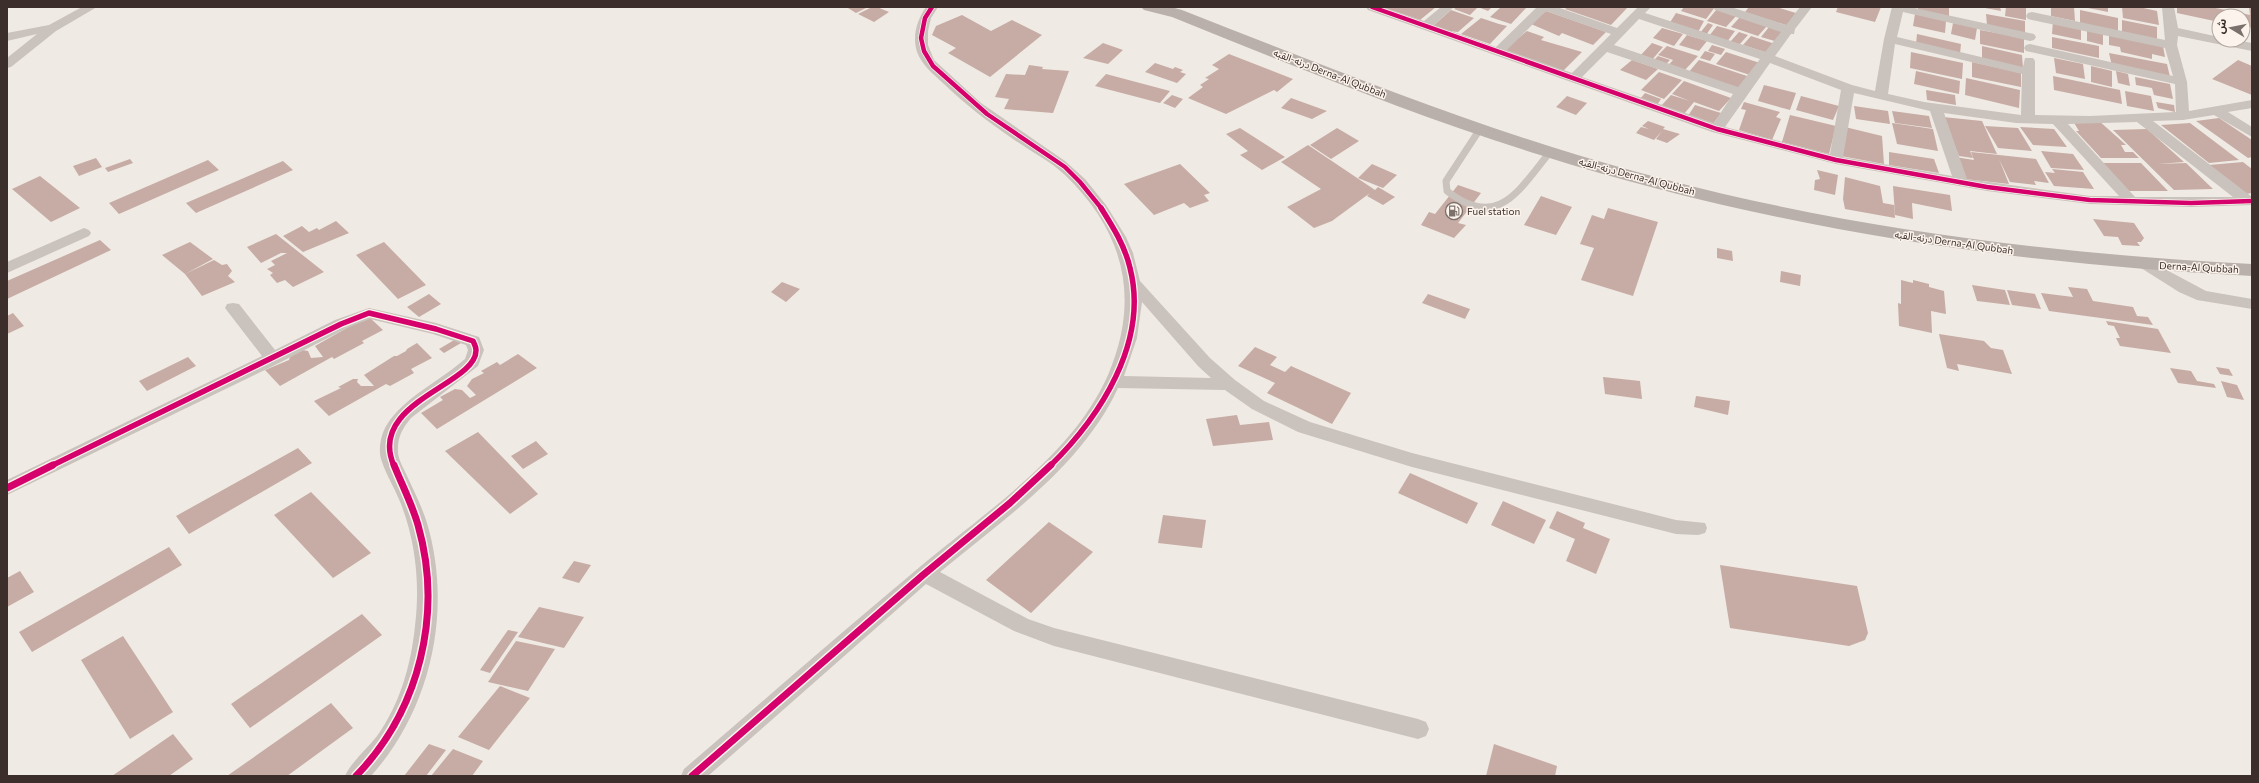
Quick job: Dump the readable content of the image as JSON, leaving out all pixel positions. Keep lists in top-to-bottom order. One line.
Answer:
{"streets":{"main road":["درنه-القبه Derna-Al Qubbah","Derna-Al Qubbah"]},"crossings":[["درنه-القبه Derna-Al Qubbah","Derna-Al Qubbah"]],"places":{"fuel station":["Fuel station"]},"north":"left"}
